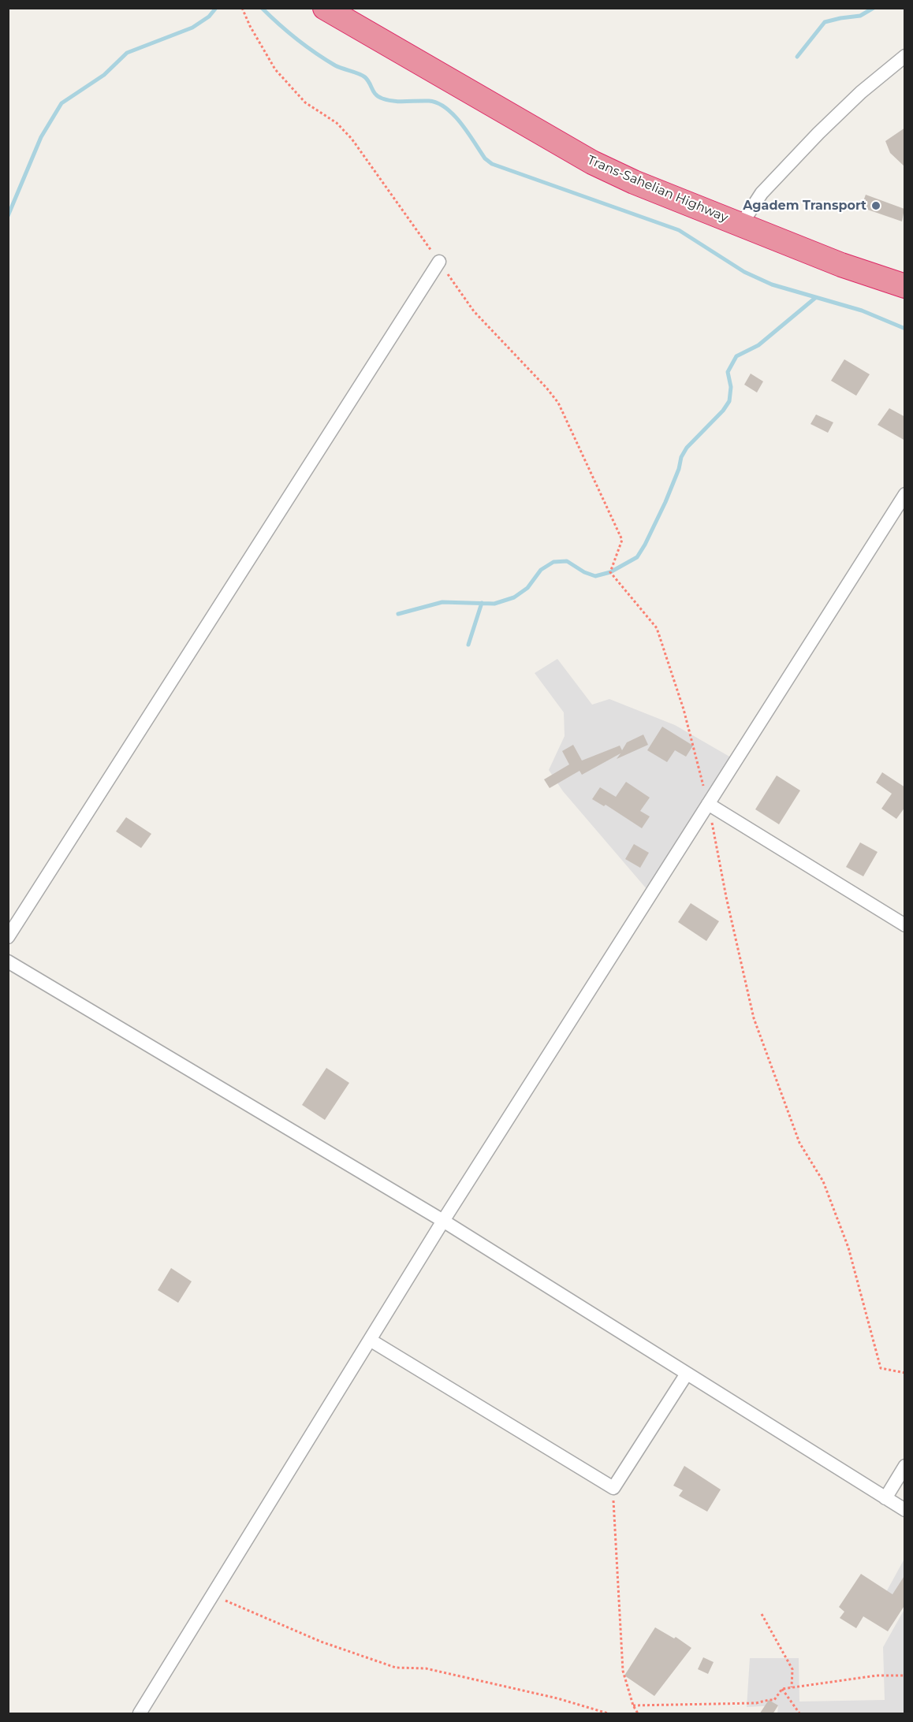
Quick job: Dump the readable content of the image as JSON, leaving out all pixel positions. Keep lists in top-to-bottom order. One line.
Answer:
{"streets":{"highway":["Trans-Sahelian Highway"]},"places":["Agadem Transport"]}
